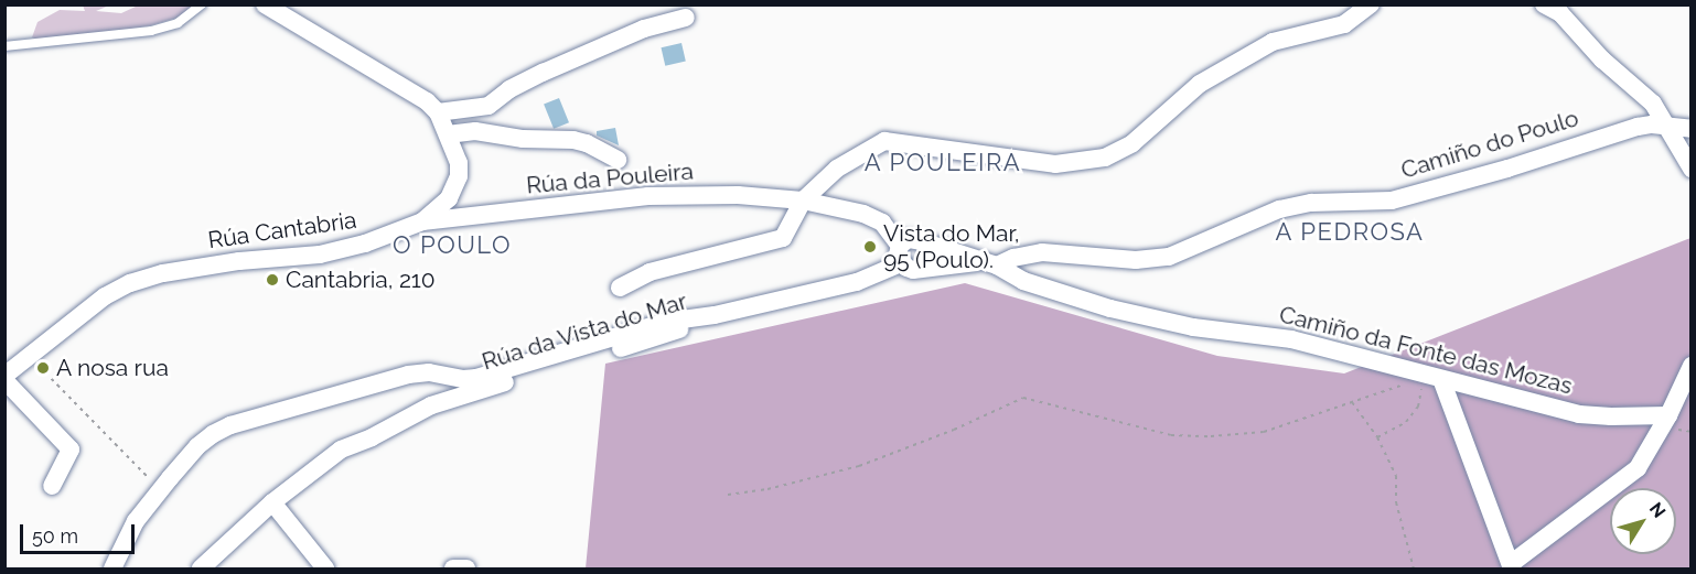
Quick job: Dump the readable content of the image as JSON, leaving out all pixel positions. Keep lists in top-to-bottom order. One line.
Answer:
{"streets":{"street":["Camiño do Poulo","Rúa da Pouleira","Rúa Cantabria","Rúa da Vista do Mar","Camiño da Fonte das Mozas"]},"crossings":[["Camiño do Poulo","Camiño da Fonte das Mozas"],["Rúa da Pouleira","Rúa Cantabria"],["Rúa da Pouleira","Rúa da Vista do Mar"],["Rúa da Pouleira","Camiño da Fonte das Mozas"],["Rúa da Vista do Mar","Camiño da Fonte das Mozas"]],"districts":["A POULEIRA","A PEDROSA","O POULO"],"places":["Vista do Mar, 95 (Poulo).","Cantabria, 210","A nosa rua"],"scale_bar":"50 m","north":"top right"}
